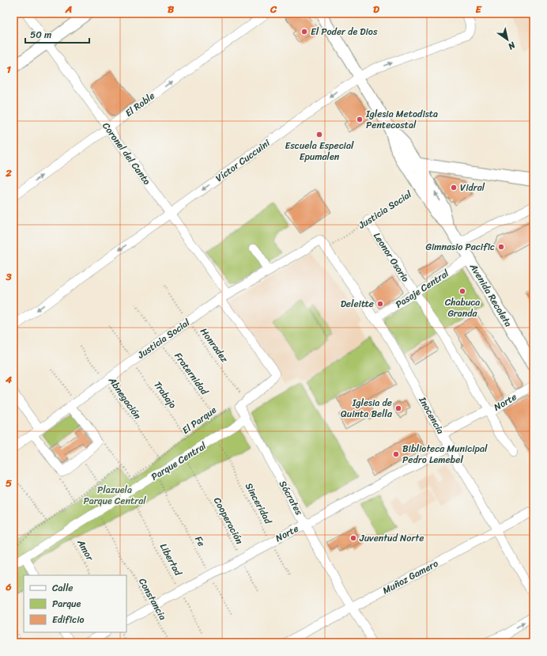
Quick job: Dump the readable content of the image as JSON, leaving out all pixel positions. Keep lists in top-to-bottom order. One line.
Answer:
{"streets":{"main road":["Avenida Recoleta"],"street":["El Roble","Coronel del Canto","Víctor Cuccuini","Justicia Social","Leonor Osorio","Pasaje Central","Norte","Inocencia","Parque Central","Sócrates","Muñoz Gamero"],"path":["Honradez","Fraternidad","Trabajo","Abnegación","El Parque","Sinceridad","Cooperación","Fe","Amor","Libertad","Constancia"]},"crossings":[["El Roble","Coronel del Canto"],["Coronel del Canto","Víctor Cuccuini"],["Coronel del Canto","Justicia Social"],["Coronel del Canto","Honradez"],["Coronel del Canto","El Parque"],["Coronel del Canto","Sócrates"],["Víctor Cuccuini","Avenida Recoleta"],["Justicia Social","Leonor Osorio"],["Justicia Social","Avenida Recoleta"],["Justicia Social","Honradez"],["Justicia Social","Fraternidad"],["Justicia Social","Trabajo"],["Justicia Social","Abnegación"],["Justicia Social","Inocencia"],["Leonor Osorio","Pasaje Central"],["Leonor Osorio","Norte"],["Pasaje Central","Avenida Recoleta"],["Pasaje Central","Inocencia"],["Honradez","El Parque"],["Honradez","Sócrates"],["Fraternidad","El Parque"],["Trabajo","El Parque"],["Abnegación","El Parque"],["Norte","Inocencia"],["Norte","Sócrates"],["Norte","Sinceridad"],["Norte","Cooperación"],["Norte","Fe"],["Norte","Libertad"],["Norte","Constancia"],["Inocencia","Muñoz Gamero"],["El Parque","Sócrates"],["Parque Central","Sócrates"],["Parque Central","Sinceridad"],["Parque Central","Cooperación"],["Parque Central","Fe"],["Parque Central","Amor"],["Parque Central","Libertad"],["Parque Central","Constancia"],["Sócrates","Muñoz Gamero"]],"one_way":["El Roble"],"parks":["Plazuela Parque Central"],"places":["El Poder de Dios","Iglesia Metodista Pentecostal","Escuela Especial Epumalen","Vidral","Gimnasio Pacific","Chabuca Granda","Deleitte","Iglesia de Quinta Bella","Biblioteca Municipal Pedro Lemebel","Juventud Norte"],"legend":["Calle","Parque","Edificio"],"scale_bar":"50 m","north":"bottom right","grid":{"columns":["A","B","C","D","E"],"rows":["1","2","3","4","5","6"]}}
